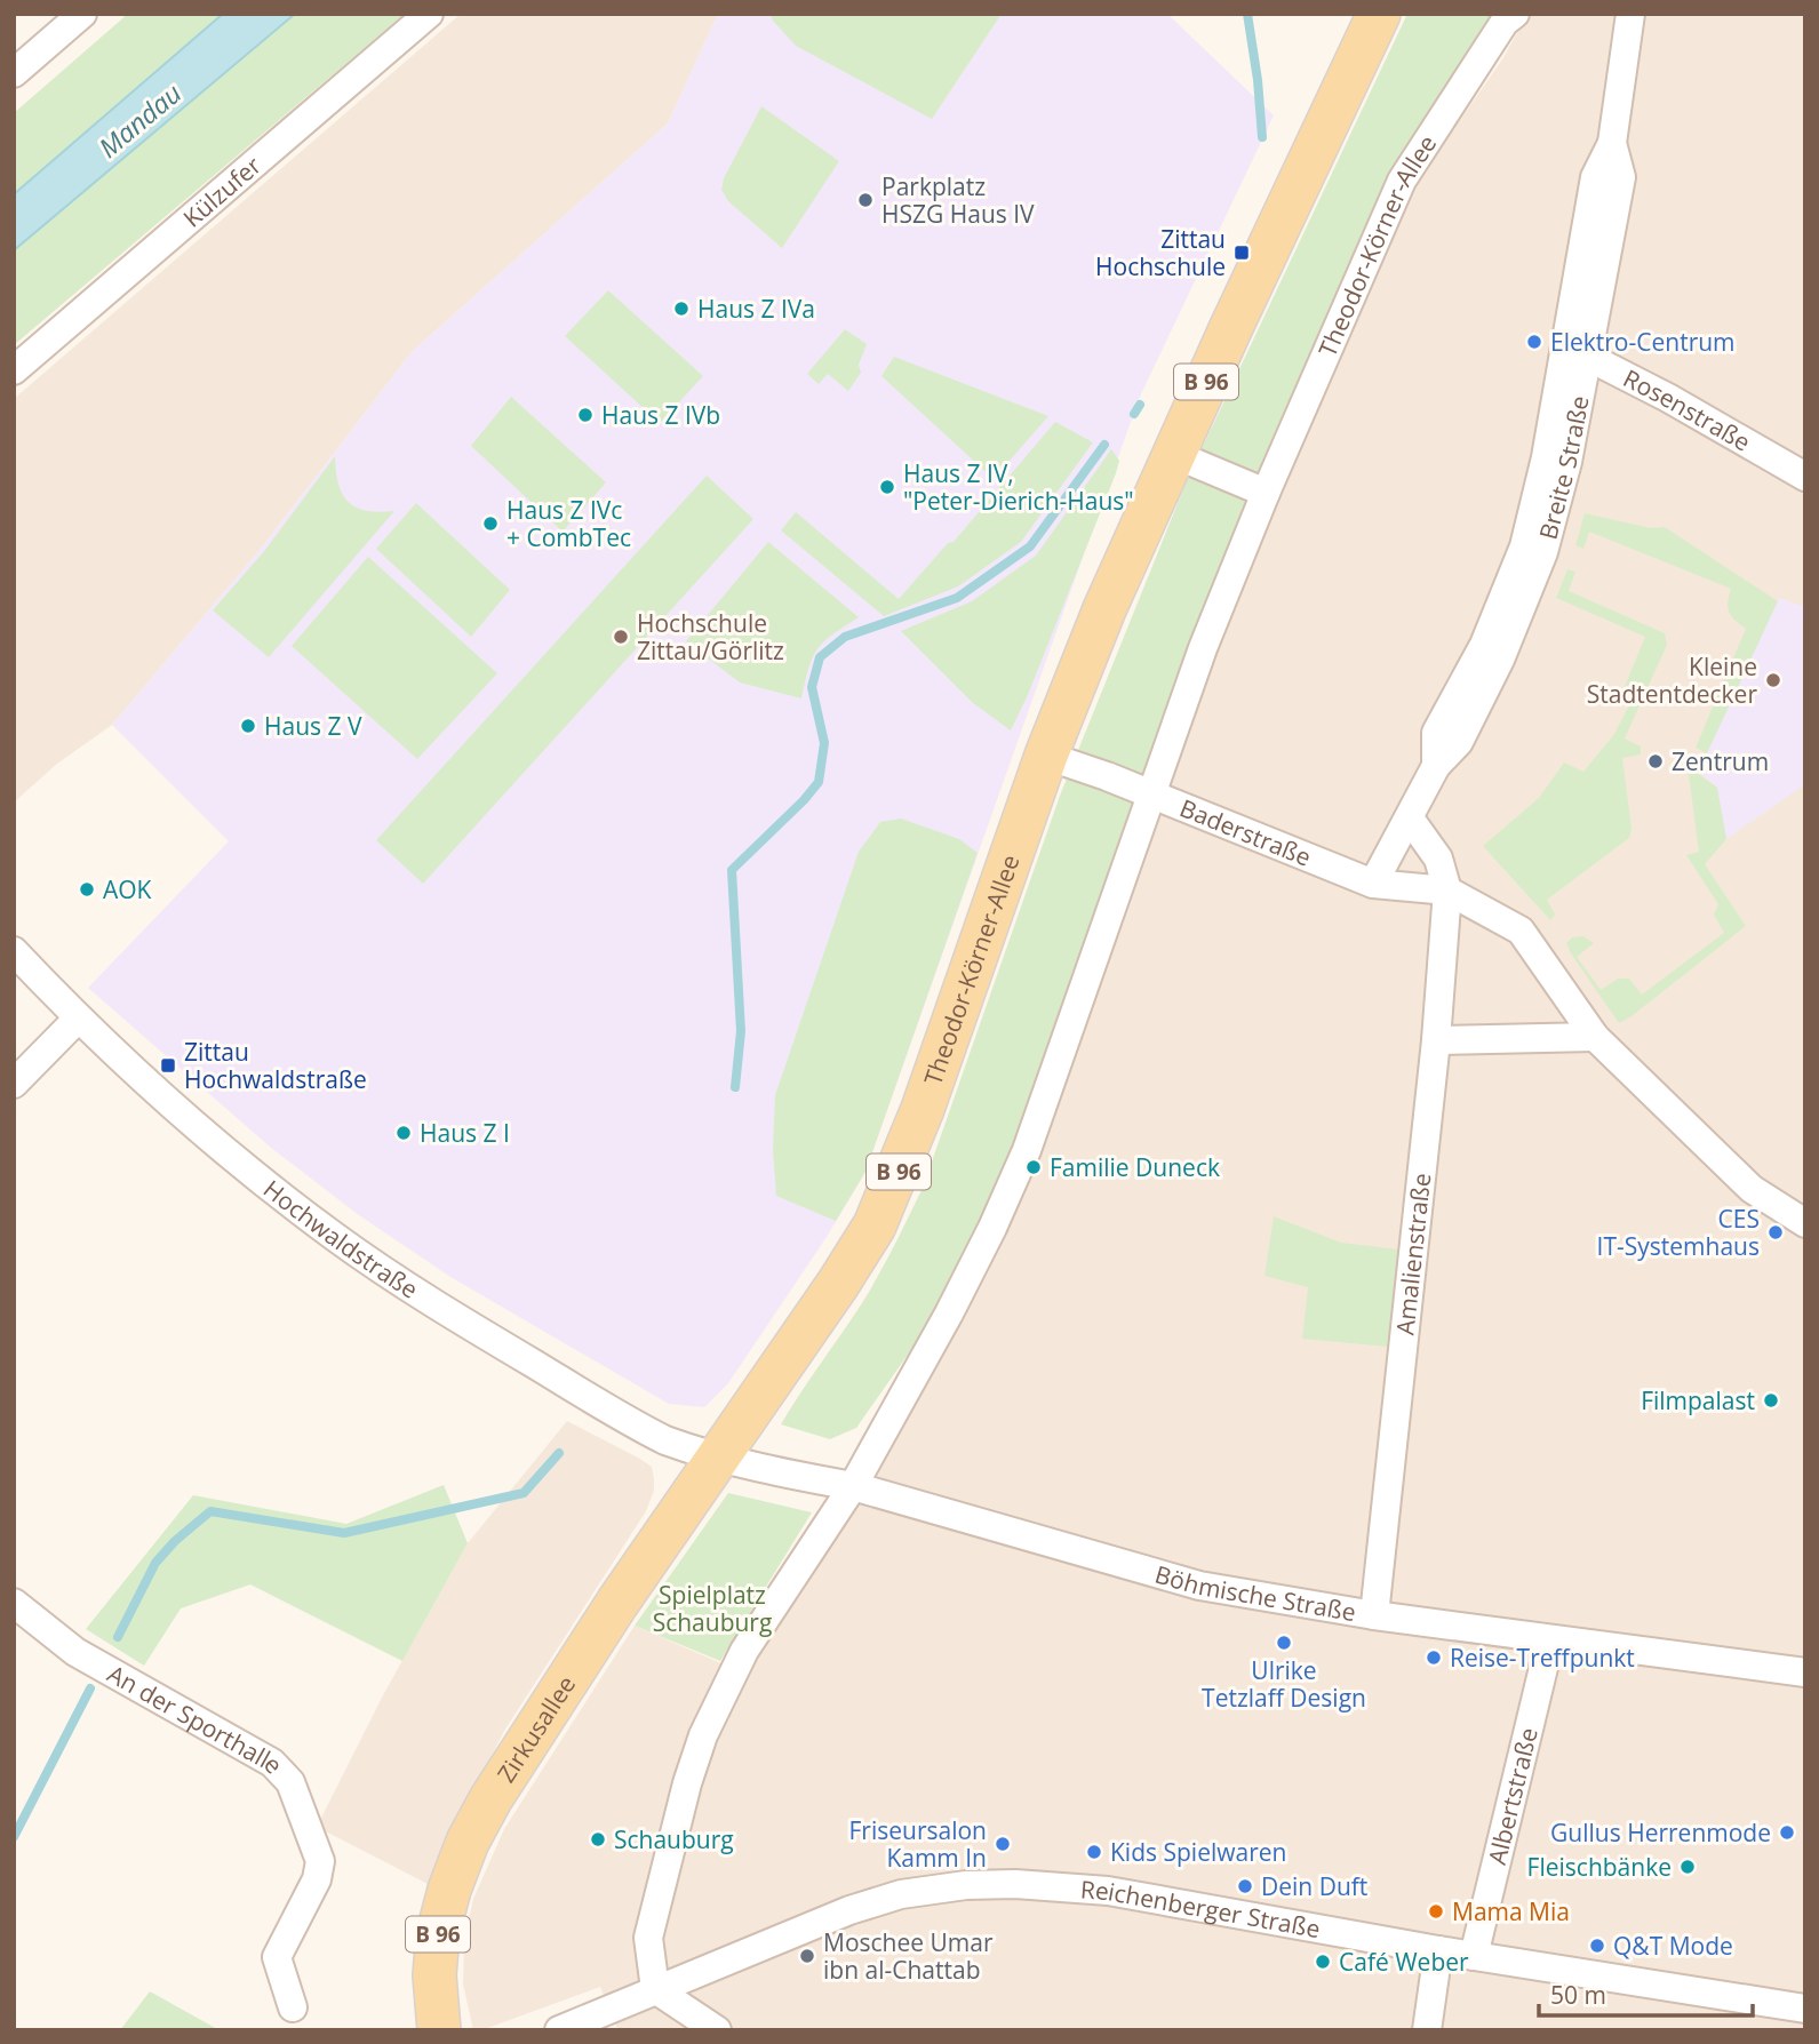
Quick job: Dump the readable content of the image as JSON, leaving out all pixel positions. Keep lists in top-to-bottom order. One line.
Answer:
{"streets":{"main road":["Theodor-Körner-Allee","B 96","Zirkusallee"],"street":["Külzufer","Rosenstraße","Breite Straße","Baderstraße","Hochwaldstraße","Amalienstraße","Böhmische Straße","An der Sporthalle","Albertstraße","Reichenberger Straße"]},"crossings":[["Theodor-Körner-Allee","Baderstraße"],["Theodor-Körner-Allee","Hochwaldstraße"],["Theodor-Körner-Allee","Böhmische Straße"],["Theodor-Körner-Allee","Zirkusallee"],["Theodor-Körner-Allee","Reichenberger Straße"],["Rosenstraße","Breite Straße"],["Breite Straße","Baderstraße"],["Baderstraße","Amalienstraße"],["Hochwaldstraße","Böhmische Straße"],["Hochwaldstraße","Zirkusallee"],["Amalienstraße","Böhmische Straße"],["Böhmische Straße","Zirkusallee"],["Böhmische Straße","Albertstraße"],["Albertstraße","Reichenberger Straße"]],"water":["Mandau"],"parks":["Spielplatz Schauburg"],"places":{"other":["Parkplatz HSZG Haus IV","Haus Z IVa","Elektro-Centrum","Haus Z IVb","Haus Z IV, \"Peter-Dierich-Haus\"","Haus Z IVc + CombTec","Hochschule Zittau/Görlitz","Kleine Stadtentdecker","Haus Z V","Zentrum","AOK","Haus Z I","Familie Duneck","CES IT-Systemhaus","Filmpalast","Ulrike Tetzlaff Design","Reise-Treffpunkt","Gullus Herrenmode","Schauburg","Friseursalon Kamm In","Kids Spielwaren","Fleischbänke","Dein Duft","Mama Mia","Q&T Mode","Moschee Umar ibn al-Chattab","Café Weber"],"transit":["Zittau Hochschule","Zittau Hochwaldstraße"]},"scale_bar":"50 m"}
